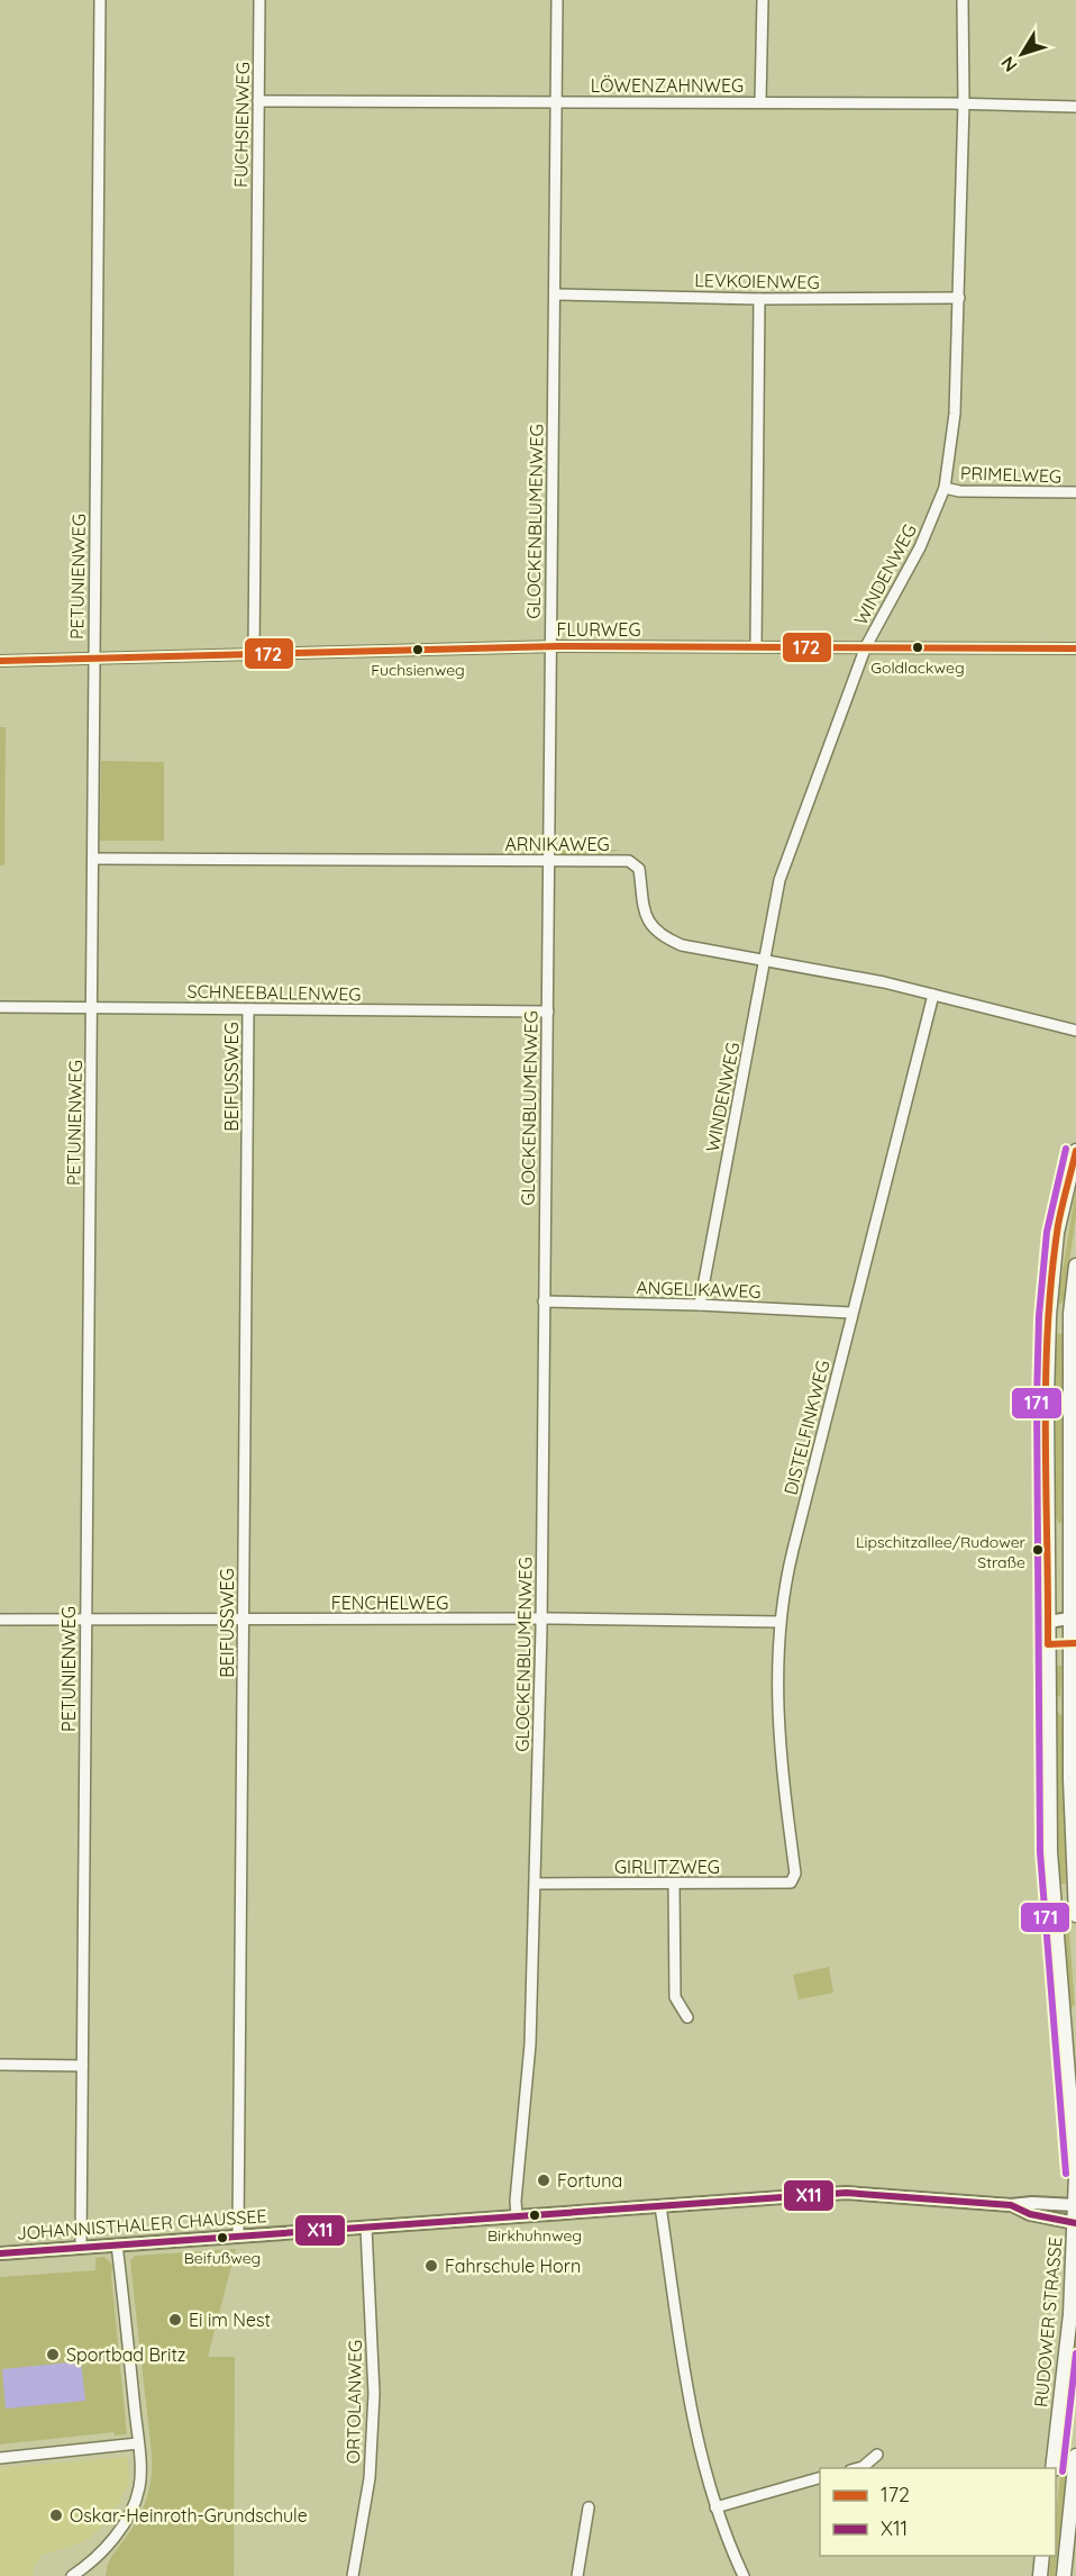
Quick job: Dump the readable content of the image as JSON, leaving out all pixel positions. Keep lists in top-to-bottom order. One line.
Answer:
{"streets":{"main road":["RUDOWER STRASSE"],"street":["LÖWENZAHNWEG","FUCHSIENWEG","LEVKOIENWEG","PRIMELWEG","GLOCKENBLUMENWEG","WINDENWEG","PETUNIENWEG","FLURWEG","ARNIKAWEG","SCHNEEBALLENWEG","BEIFUSSWEG","ANGELIKAWEG","DISTELFINKWEG","FENCHELWEG","GIRLITZWEG","JOHANNISTHALER CHAUSSEE","ORTOLANWEG"]},"crossings":[["LÖWENZAHNWEG","FUCHSIENWEG"],["LÖWENZAHNWEG","GLOCKENBLUMENWEG"],["LÖWENZAHNWEG","WINDENWEG"],["FUCHSIENWEG","FLURWEG"],["LEVKOIENWEG","GLOCKENBLUMENWEG"],["LEVKOIENWEG","WINDENWEG"],["PRIMELWEG","WINDENWEG"],["GLOCKENBLUMENWEG","FLURWEG"],["GLOCKENBLUMENWEG","ARNIKAWEG"],["GLOCKENBLUMENWEG","SCHNEEBALLENWEG"],["GLOCKENBLUMENWEG","ANGELIKAWEG"],["GLOCKENBLUMENWEG","FENCHELWEG"],["GLOCKENBLUMENWEG","GIRLITZWEG"],["GLOCKENBLUMENWEG","JOHANNISTHALER CHAUSSEE"],["WINDENWEG","FLURWEG"],["WINDENWEG","ARNIKAWEG"],["WINDENWEG","ANGELIKAWEG"],["PETUNIENWEG","FLURWEG"],["PETUNIENWEG","ARNIKAWEG"],["PETUNIENWEG","SCHNEEBALLENWEG"],["PETUNIENWEG","FENCHELWEG"],["PETUNIENWEG","JOHANNISTHALER CHAUSSEE"],["ARNIKAWEG","DISTELFINKWEG"],["SCHNEEBALLENWEG","BEIFUSSWEG"],["BEIFUSSWEG","FENCHELWEG"],["BEIFUSSWEG","JOHANNISTHALER CHAUSSEE"],["ANGELIKAWEG","DISTELFINKWEG"],["DISTELFINKWEG","FENCHELWEG"],["DISTELFINKWEG","GIRLITZWEG"],["JOHANNISTHALER CHAUSSEE","RUDOWER STRASSE"],["JOHANNISTHALER CHAUSSEE","ORTOLANWEG"]],"places":["Goldlackweg","Fuchsienweg","Lipschitzallee/Rudower Straße","Fortuna","Birkhuhnweg","Beifußweg","Fahrschule Horn","Ei im Nest","Sportbad Britz","Oskar-Heinroth-Grundschule"],"lines":["transit line 172","transit line 171","transit line X11"],"legend":["172","X11"],"north":"bottom left"}
